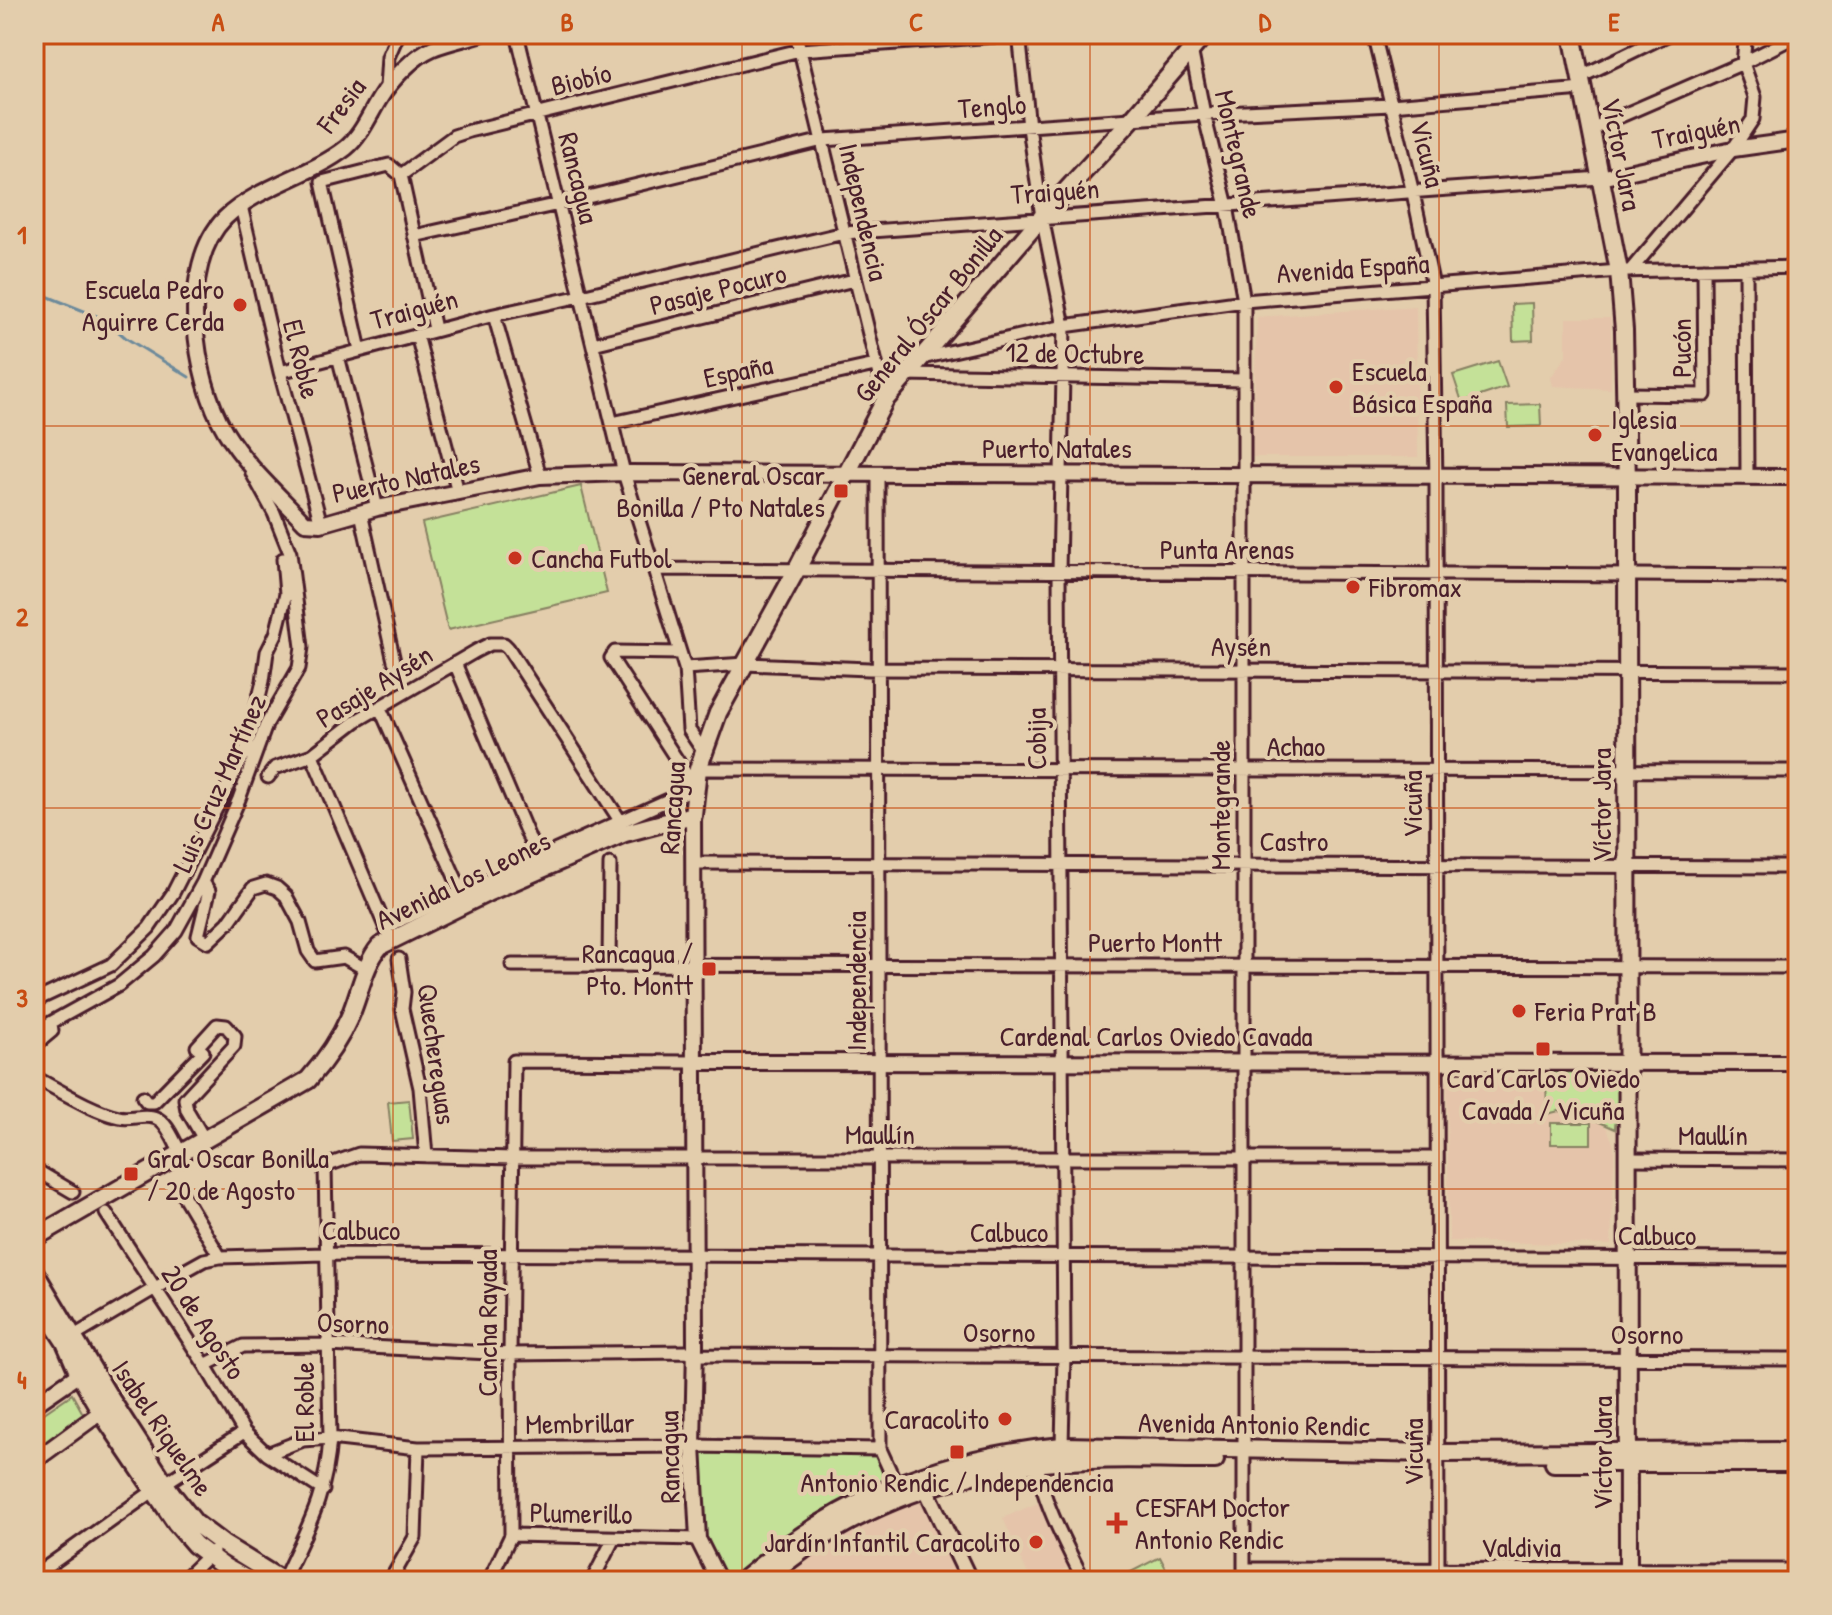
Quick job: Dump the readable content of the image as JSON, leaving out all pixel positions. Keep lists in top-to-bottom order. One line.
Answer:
{"streets":{"main road":["Víctor Jara","Rancagua","General Óscar Bonilla","Avenida Los Leones","Avenida Antonio Rendic","Isabel Riquelme"],"street":["Biobío","Fresia","Tenglo","Traiguén","Montegrande","Vicuña","Independencia","Avenida España","Pasaje Pocuro","Pucón","12 de Octubre","El Roble","España","Puerto Natales","Punta Arenas","Aysén","Pasaje Aysén","Cobija","Achao","Luis Cruz Martínez","Castro","Puerto Montt","Cardenal Carlos Oviedo Cavada","Quechereguas","Maullín","Calbuco","20 de Agosto","Osorno","Cancha Rayada","Membrillar","Plumerillo","Valdivia"]},"crossings":[["Biobío","Rancagua"],["Biobío","Independencia"],["Biobío","Cobija"],["Fresia","El Roble"],["Fresia","Puerto Natales"],["Fresia","Luis Cruz Martínez"],["Tenglo","Montegrande"],["Tenglo","Vicuña"],["Tenglo","Víctor Jara"],["Tenglo","Rancagua"],["Tenglo","Independencia"],["Tenglo","General Óscar Bonilla"],["Tenglo","Cobija"],["Traiguén","Montegrande"],["Traiguén","Vicuña"],["Traiguén","Víctor Jara"],["Traiguén","Rancagua"],["Traiguén","Independencia"],["Traiguén","General Óscar Bonilla"],["Traiguén","El Roble"],["Traiguén","Cobija"],["Montegrande","Avenida España"],["Montegrande","General Óscar Bonilla"],["Montegrande","12 de Octubre"],["Montegrande","Puerto Natales"],["Montegrande","Punta Arenas"],["Montegrande","Aysén"],["Montegrande","Achao"],["Montegrande","Castro"],["Montegrande","Puerto Montt"],["Montegrande","Cardenal Carlos Oviedo Cavada"],["Montegrande","Maullín"],["Montegrande","Calbuco"],["Montegrande","Osorno"],["Montegrande","Avenida Antonio Rendic"],["Montegrande","Valdivia"],["Vicuña","Avenida España"],["Vicuña","Puerto Natales"],["Vicuña","Punta Arenas"],["Vicuña","Aysén"],["Vicuña","Achao"],["Vicuña","Castro"],["Vicuña","Puerto Montt"],["Vicuña","Cardenal Carlos Oviedo Cavada"],["Vicuña","Maullín"],["Vicuña","Calbuco"],["Vicuña","Osorno"],["Vicuña","Avenida Antonio Rendic"],["Vicuña","Valdivia"],["Víctor Jara","Avenida España"],["Víctor Jara","Pucón"],["Víctor Jara","Puerto Natales"],["Víctor Jara","Punta Arenas"],["Víctor Jara","Aysén"],["Víctor Jara","Achao"],["Víctor Jara","Castro"],["Víctor Jara","Puerto Montt"],["Víctor Jara","Cardenal Carlos Oviedo Cavada"],["Víctor Jara","Maullín"],["Víctor Jara","Calbuco"],["Víctor Jara","Osorno"],["Víctor Jara","Avenida Antonio Rendic"],["Víctor Jara","Valdivia"],["Rancagua","Pasaje Pocuro"],["Rancagua","General Óscar Bonilla"],["Rancagua","España"],["Rancagua","Puerto Natales"],["Rancagua","Punta Arenas"],["Rancagua","Aysén"],["Rancagua","Achao"],["Rancagua","Castro"],["Rancagua","Avenida Los Leones"],["Rancagua","Puerto Montt"],["Rancagua","Cardenal Carlos Oviedo Cavada"],["Rancagua","Maullín"],["Rancagua","Calbuco"],["Rancagua","Osorno"],["Rancagua","Membrillar"],["Rancagua","Plumerillo"],["Independencia","Pasaje Pocuro"],["Independencia","General Óscar Bonilla"],["Independencia","España"],["Independencia","Puerto Natales"],["Independencia","Punta Arenas"],["Independencia","Aysén"],["Independencia","Achao"],["Independencia","Castro"],["Independencia","Puerto Montt"],["Independencia","Cardenal Carlos Oviedo Cavada"],["Independencia","Maullín"],["Independencia","Calbuco"],["Independencia","Osorno"],["Independencia","Membrillar"],["Independencia","Avenida Antonio Rendic"],["Avenida España","General Óscar Bonilla"],["Avenida España","Pucón"],["Avenida España","Cobija"],["General Óscar Bonilla","12 de Octubre"],["General Óscar Bonilla","Puerto Natales"],["General Óscar Bonilla","Punta Arenas"],["General Óscar Bonilla","Aysén"],["General Óscar Bonilla","Cobija"],["12 de Octubre","Cobija"],["El Roble","Puerto Natales"],["El Roble","Maullín"],["El Roble","Calbuco"],["El Roble","20 de Agosto"],["El Roble","Osorno"],["El Roble","Membrillar"],["El Roble","Isabel Riquelme"],["Puerto Natales","Cobija"],["Punta Arenas","Cobija"],["Aysén","Cobija"],["Pasaje Aysén","Avenida Los Leones"],["Cobija","Achao"],["Cobija","Castro"],["Cobija","Puerto Montt"],["Cobija","Cardenal Carlos Oviedo Cavada"],["Cobija","Maullín"],["Cobija","Calbuco"],["Cobija","Osorno"],["Cobija","Avenida Antonio Rendic"],["Cardenal Carlos Oviedo Cavada","Cancha Rayada"],["Quechereguas","Maullín"],["Maullín","Cancha Rayada"],["Calbuco","20 de Agosto"],["Calbuco","Cancha Rayada"],["Calbuco","Isabel Riquelme"],["20 de Agosto","Osorno"],["Osorno","Cancha Rayada"],["Cancha Rayada","Membrillar"],["Cancha Rayada","Plumerillo"]],"places":{"other":["Escuela Pedro Aguirre Cerda","Escuela Básica España","Iglesia Evangelica","Cancha Futbol","Fibromax","Feria Prat B","Caracolito","Jardín Infantil Caracolito"],"transit":["General Oscar Bonilla / Pto Natales","Rancagua / Pto. Montt","Card Carlos Oviedo Cavada / Vicuña","Gral Oscar Bonilla / 20 de Agosto","Antonio Rendic / Independencia"],"health":["CESFAM Doctor Antonio Rendic"]},"grid":{"columns":["A","B","C","D","E"],"rows":["1","2","3","4"]}}
